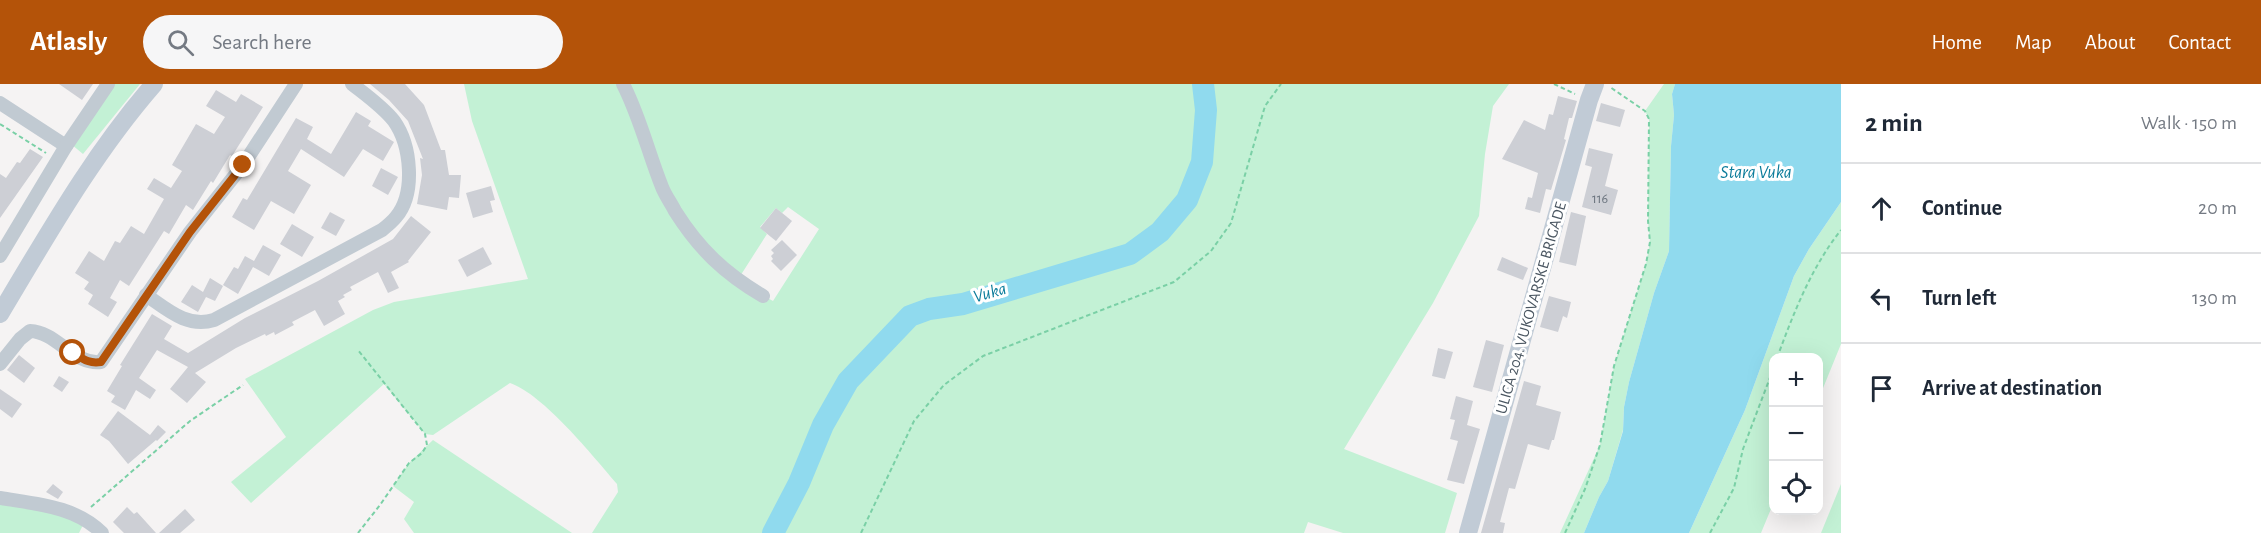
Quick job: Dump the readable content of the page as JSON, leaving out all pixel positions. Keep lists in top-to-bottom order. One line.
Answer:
{"streets":{"street":["ULICA 204. VUKOVARSKE BRIGADE"]},"water":["Stara Vuka","Vuka"],"house_numbers":["116"],"page":{"header":"Atlasly","search":"Search here","nav":["Home","Map","About","Contact"],"heading":["2 min","Walk · 150 m"],"list":[["Continue","20 m"],["Turn left","130 m"],"Arrive at destination"],"map_buttons":["+","−"]}}
